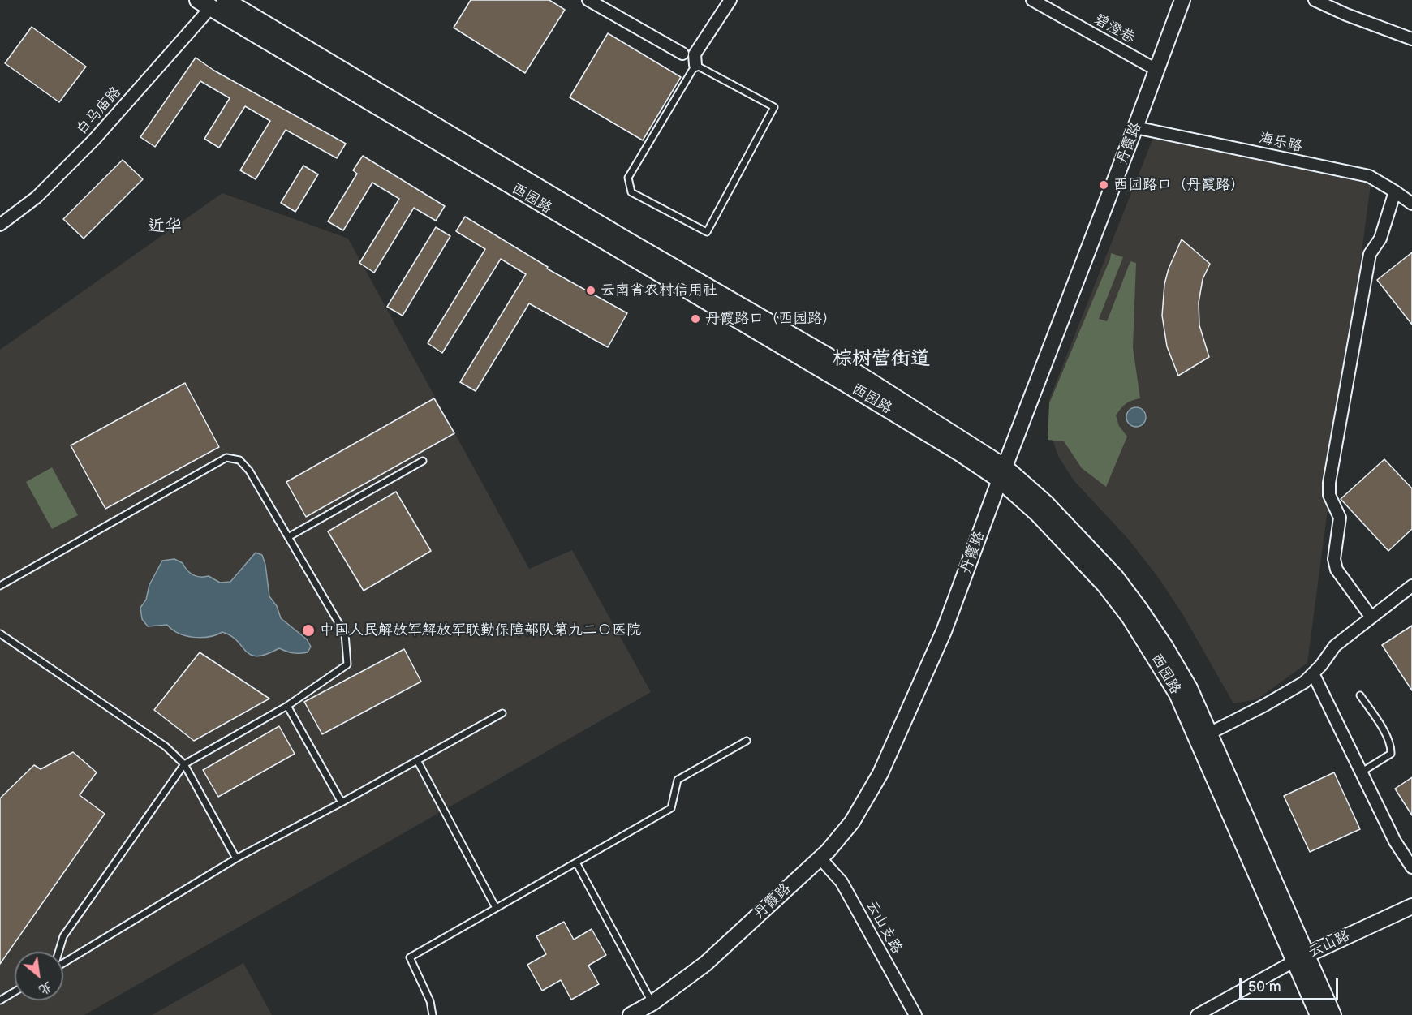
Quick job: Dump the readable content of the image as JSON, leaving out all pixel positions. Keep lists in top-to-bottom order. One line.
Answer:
{"streets":{"main road":["西园路"],"street":["碧澄巷","白马庙路","海乐路","丹霞路","云山支路","云山路"]},"crossings":[["碧澄巷","丹霞路"],["白马庙路","西园路"],["海乐路","丹霞路"],["丹霞路","西园路"],["丹霞路","云山支路"],["西园路","云山路"]],"districts":["近华","棕树营街道"],"places":["西园路口（丹霞路）","云南省农村信用社","丹霞路口（西园路）","中国人民解放军解放军联勤保障部队第九二〇医院"],"scale_bar":"50 m","north":"bottom right"}
